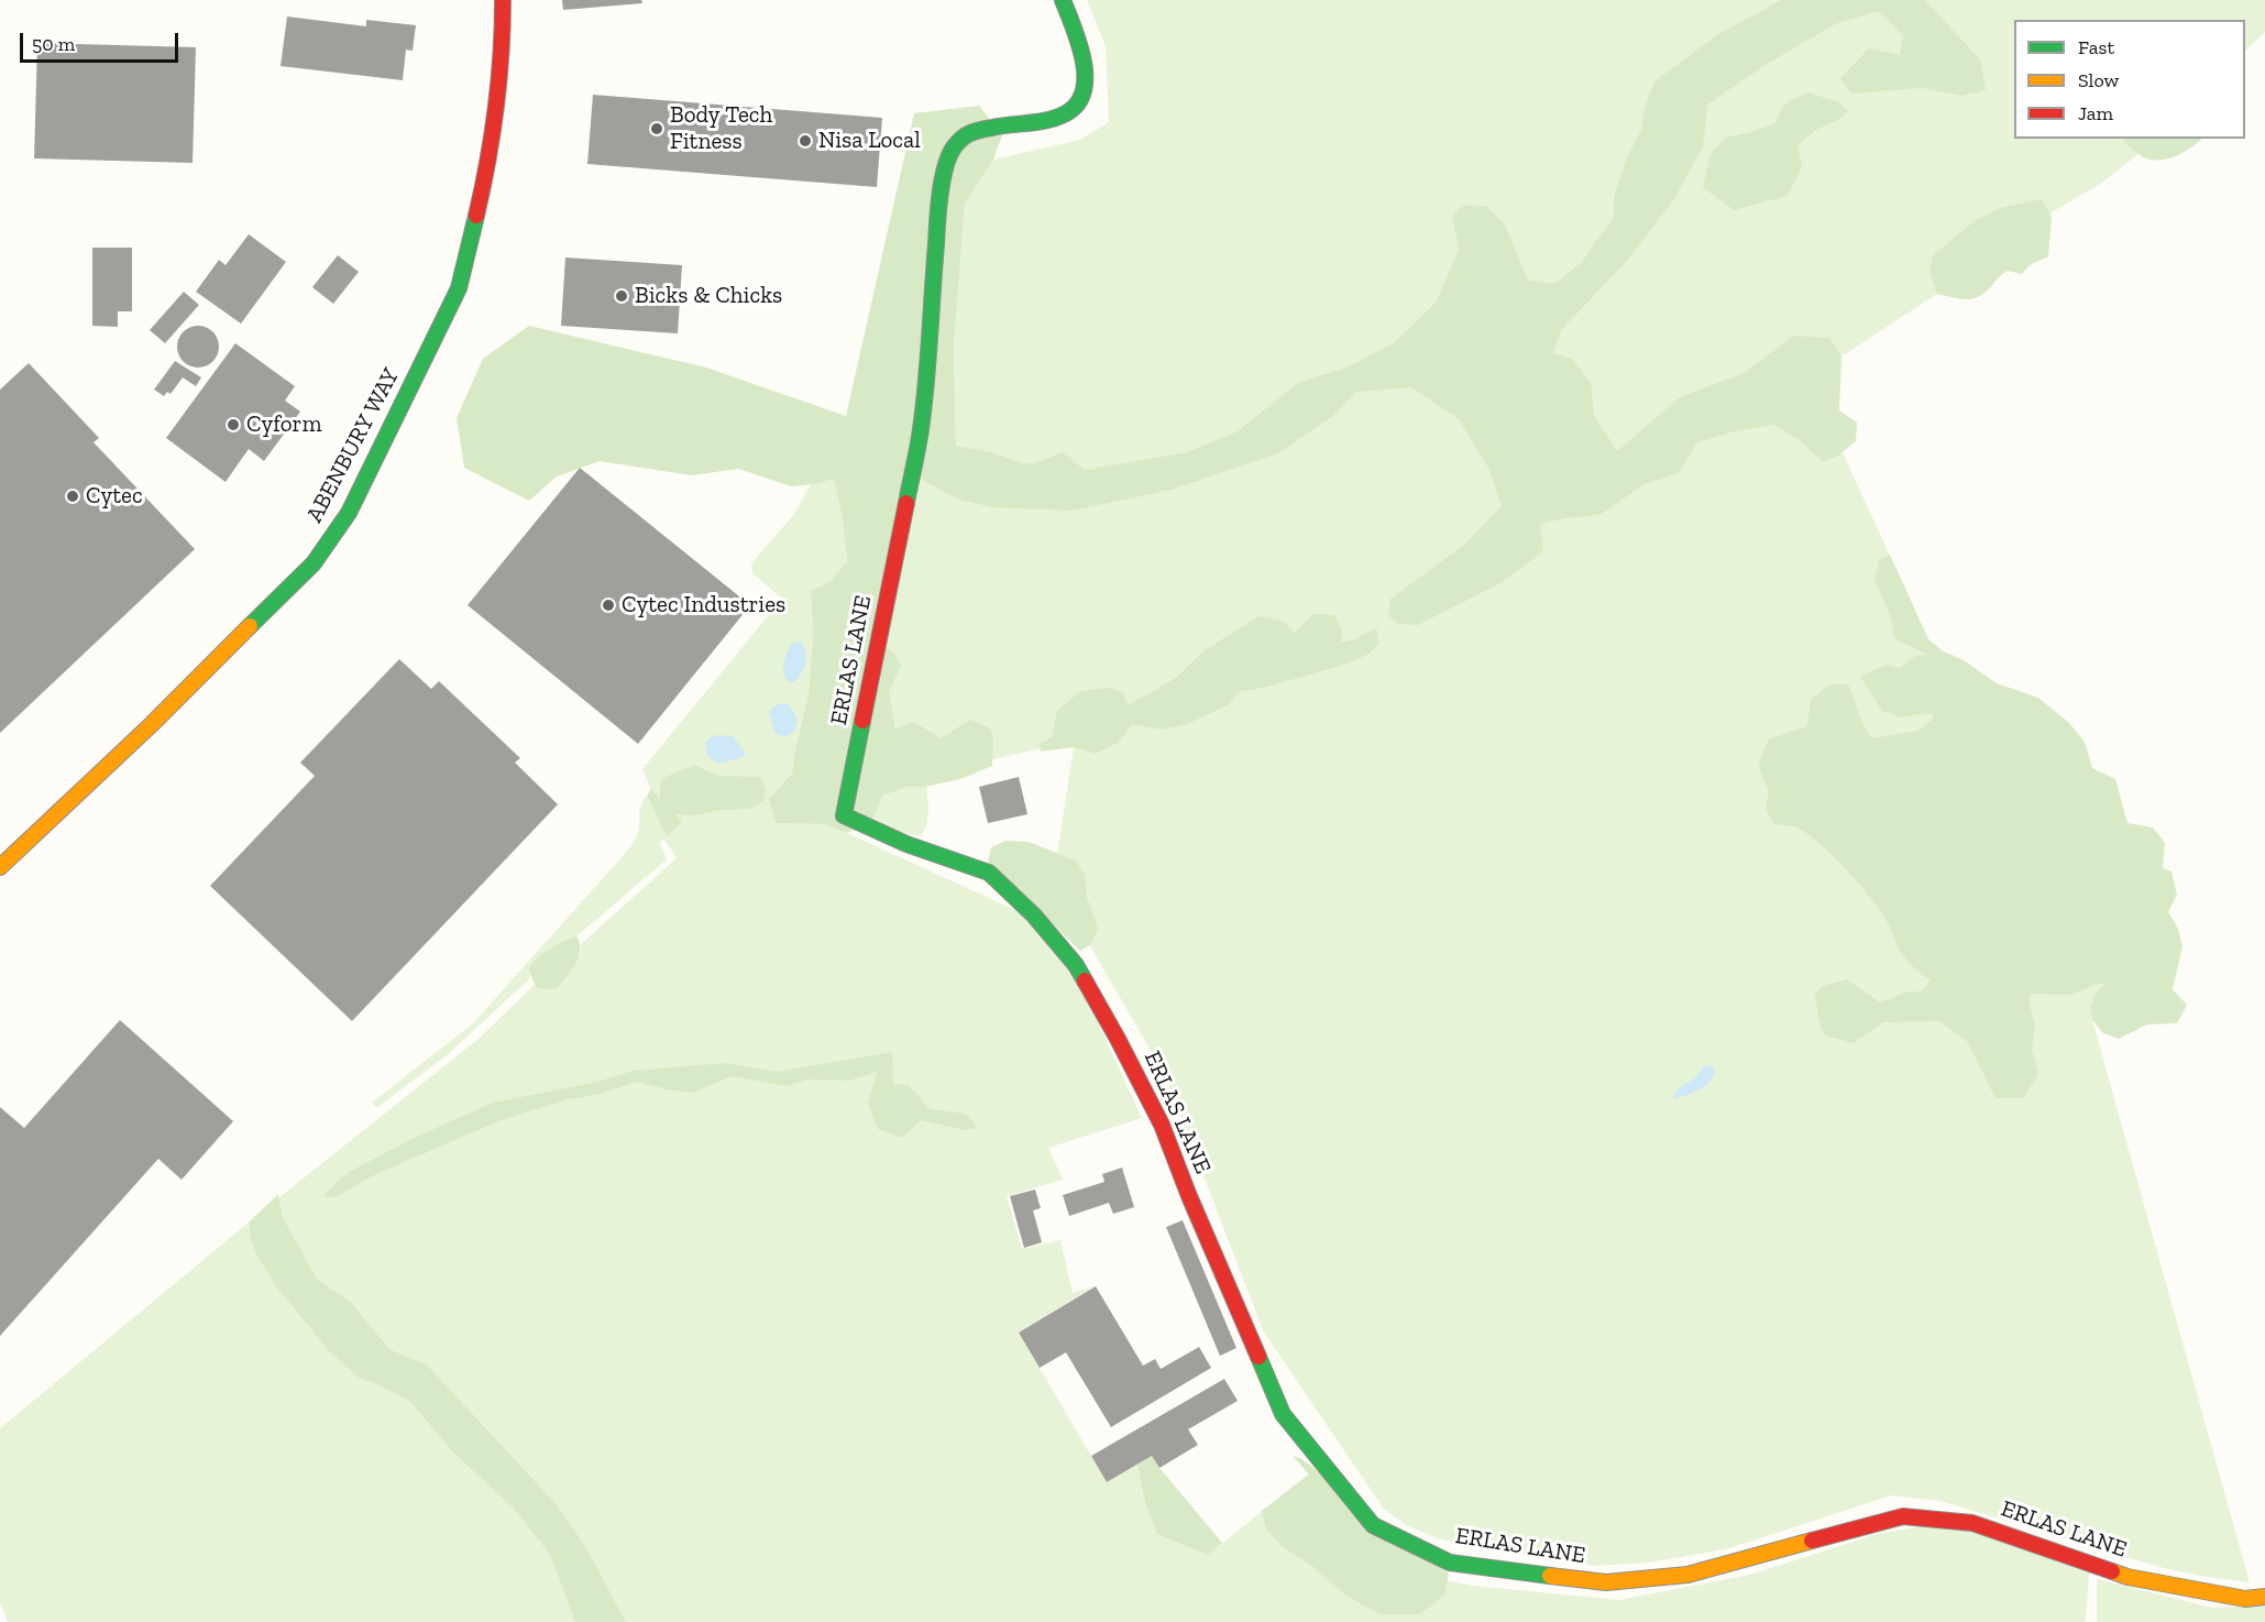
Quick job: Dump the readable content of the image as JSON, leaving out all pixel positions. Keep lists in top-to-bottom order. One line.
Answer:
{"streets":{"street":["ABENBURY WAY","ERLAS LANE"]},"places":["Body Tech Fitness","Nisa Local","Bicks & Chicks","Cyform","Cytec","Cytec Industries"],"legend":["Fast","Slow","Jam"],"scale_bar":"50 m"}
